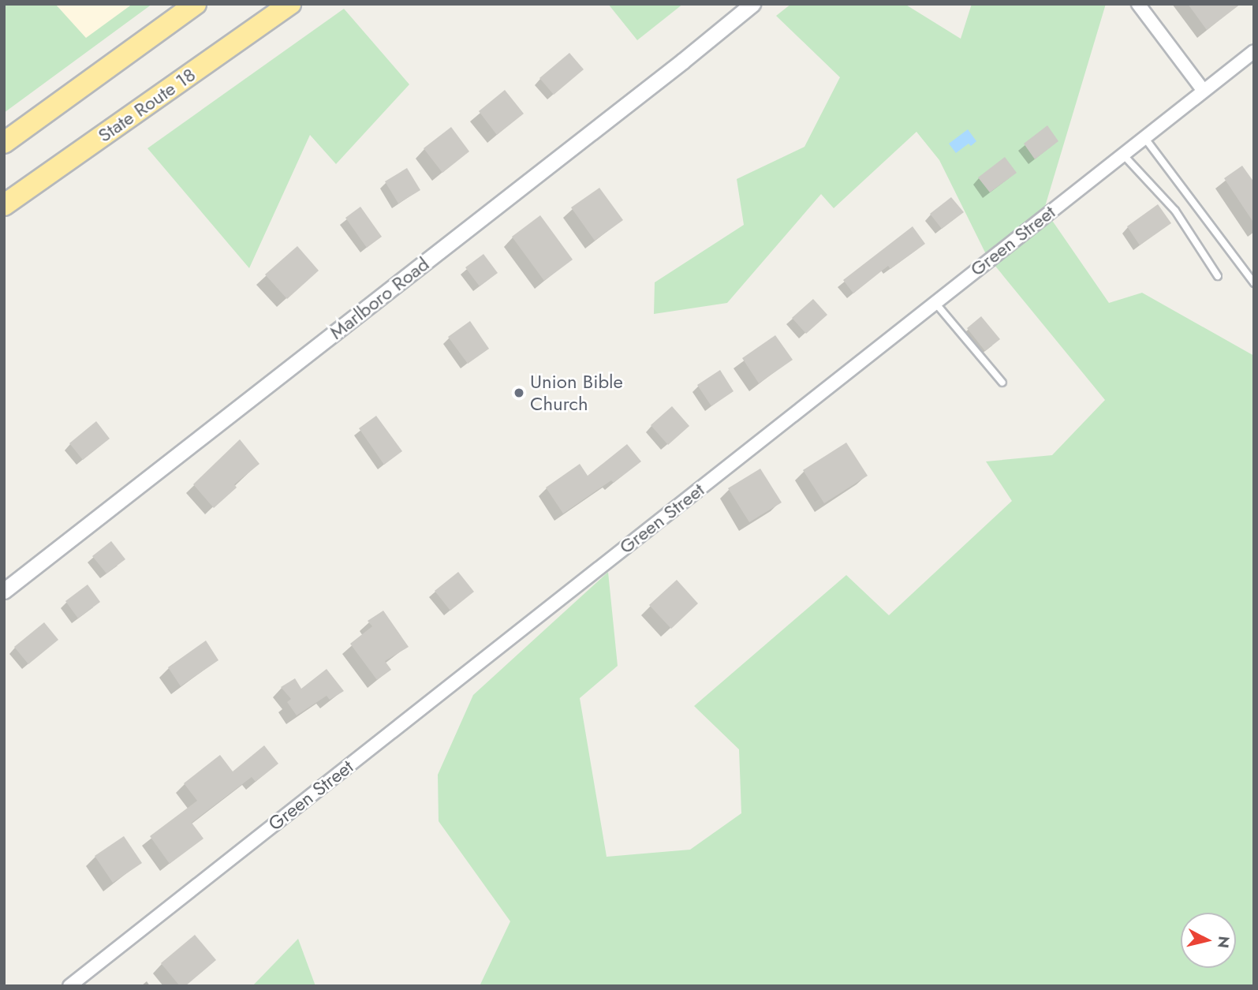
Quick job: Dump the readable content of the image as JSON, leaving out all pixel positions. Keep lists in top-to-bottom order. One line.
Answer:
{"streets":{"highway":["State Route 18"],"street":["Green Street","Marlboro Road"]},"places":["Union Bible Church"],"north":"right"}
